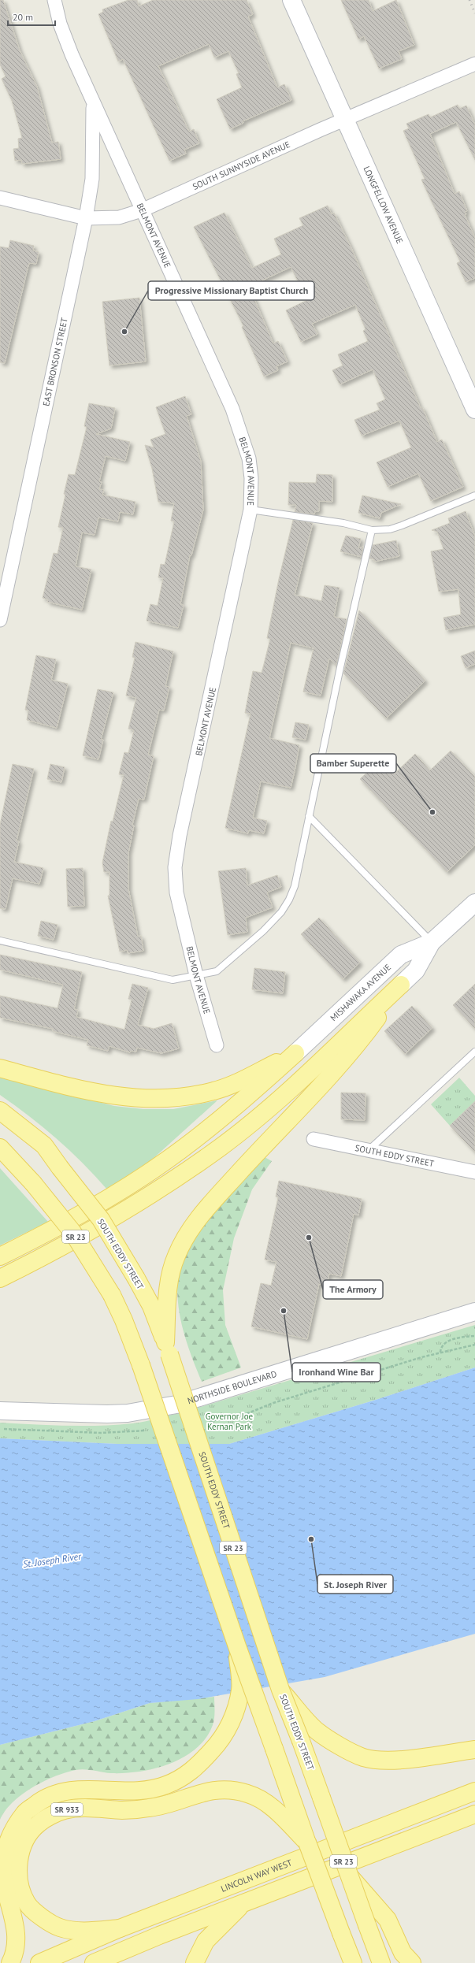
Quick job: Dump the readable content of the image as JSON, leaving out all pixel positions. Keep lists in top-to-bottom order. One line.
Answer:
{"streets":{"main road":["SOUTH EDDY STREET","SR 23","SR 933","LINCOLN WAY WEST"],"street":["SOUTH SUNNYSIDE AVENUE","LONGFELLOW AVENUE","BELMONT AVENUE","EAST BRONSON STREET","MISHAWAKA AVENUE","NORTHSIDE BOULEVARD"]},"crossings":[["SOUTH SUNNYSIDE AVENUE","LONGFELLOW AVENUE"],["SOUTH SUNNYSIDE AVENUE","BELMONT AVENUE"],["SOUTH SUNNYSIDE AVENUE","EAST BRONSON STREET"],["BELMONT AVENUE","EAST BRONSON STREET"],["SR 23","SR 933"],["SR 933","LINCOLN WAY WEST"]],"water":["St. Joseph River"],"parks":["Governor Joe Kernan Park"],"places":["Progressive Missionary Baptist Church","Bamber Superette","The Armory","Ironhand Wine Bar","St. Joseph River"],"scale_bar":"20 m"}
